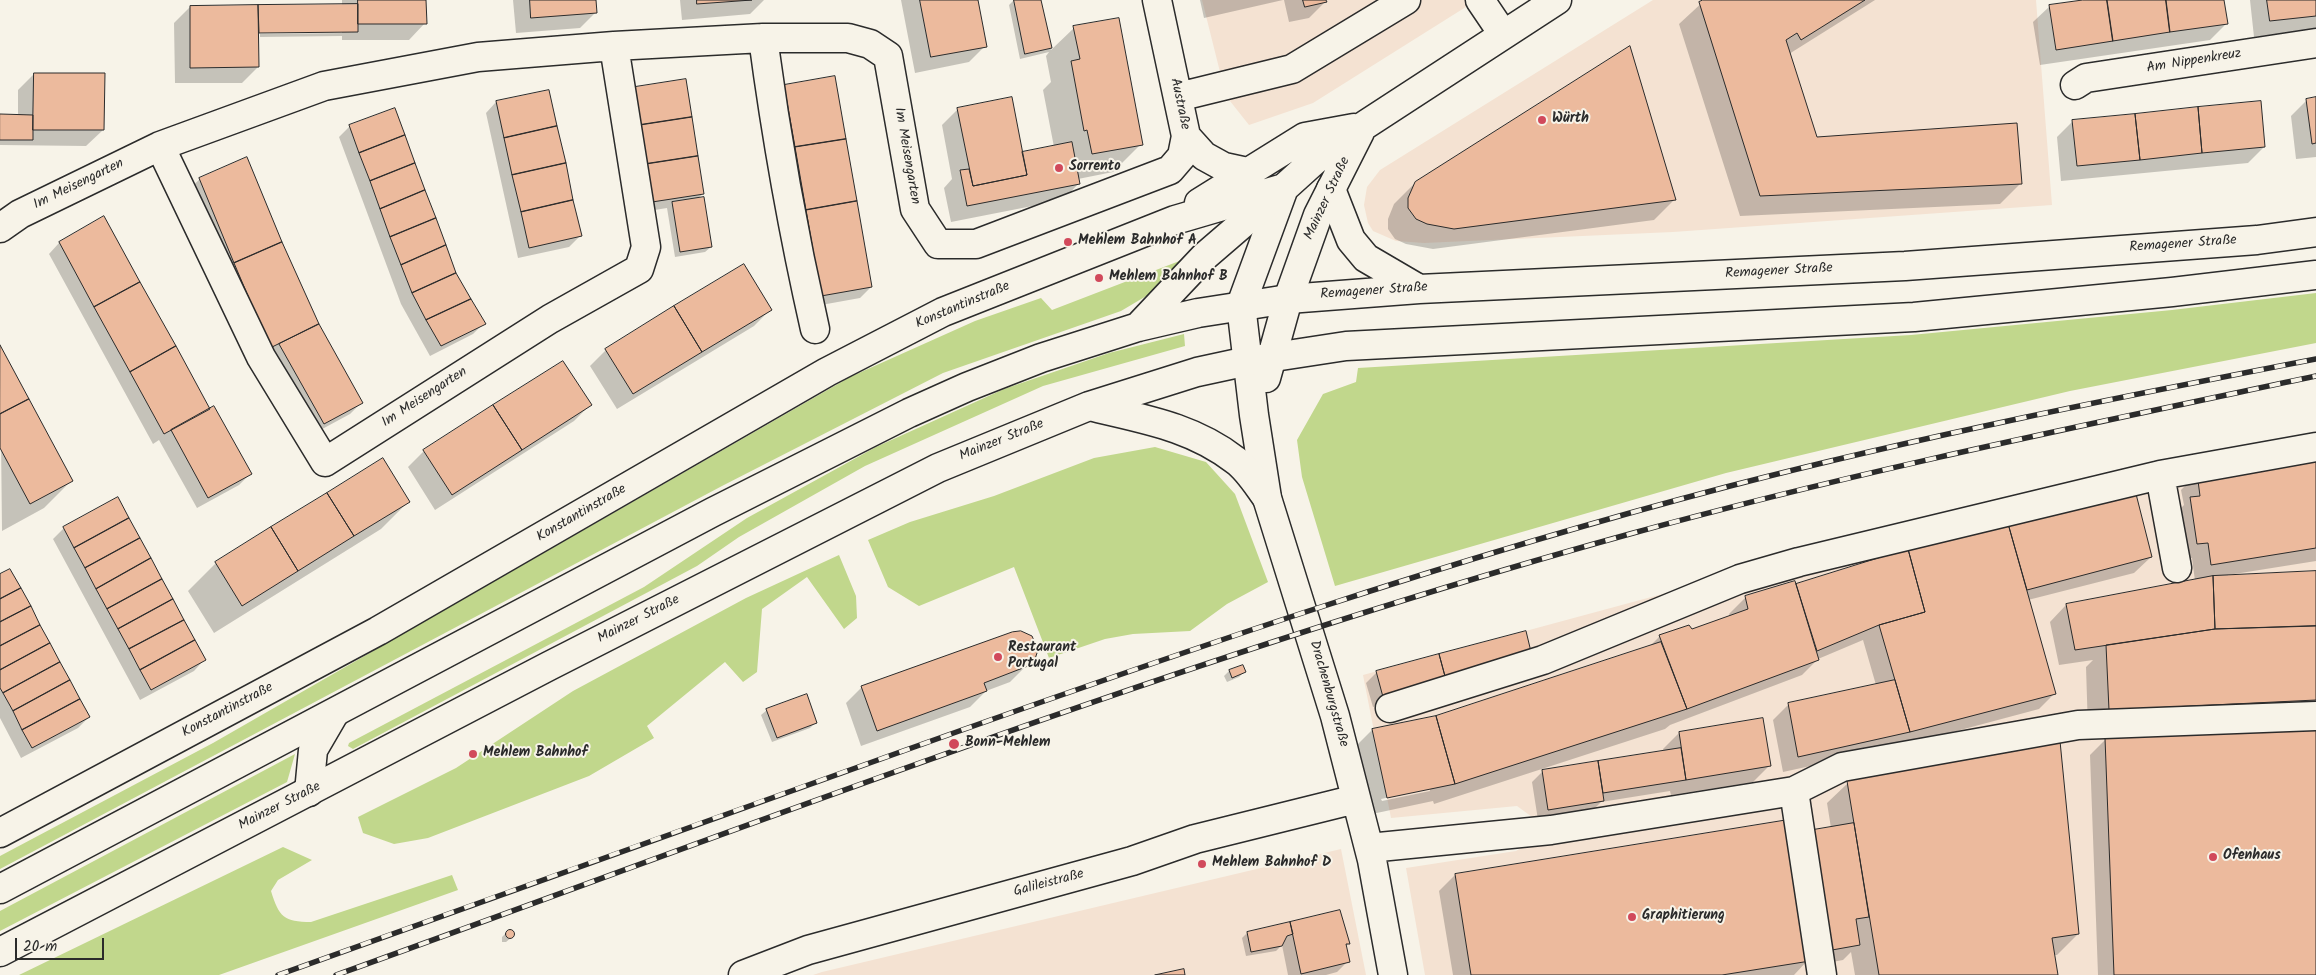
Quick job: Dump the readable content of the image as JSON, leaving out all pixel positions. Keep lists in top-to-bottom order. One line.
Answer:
{"streets":{"street":["Am Nippenkreuz","Austraße","Im Meisengarten","Mainzer Straße","Remagener Straße","Konstantinstraße","Drachenburgstraße","Galileistraße"]},"crossings":[["Austraße","Im Meisengarten"],["Austraße","Mainzer Straße"],["Austraße","Konstantinstraße"],["Mainzer Straße","Remagener Straße"],["Mainzer Straße","Konstantinstraße"],["Mainzer Straße","Drachenburgstraße"],["Drachenburgstraße","Galileistraße"]],"places":["Würth","Sorrento","Mehlem Bahnhof A","Mehlem Bahnhof B","Restaurant Portugal","Bonn-Mehlem","Mehlem Bahnhof","Ofenhaus","Mehlem Bahnhof D","Graphitierung"],"scale_bar":"20 m"}
